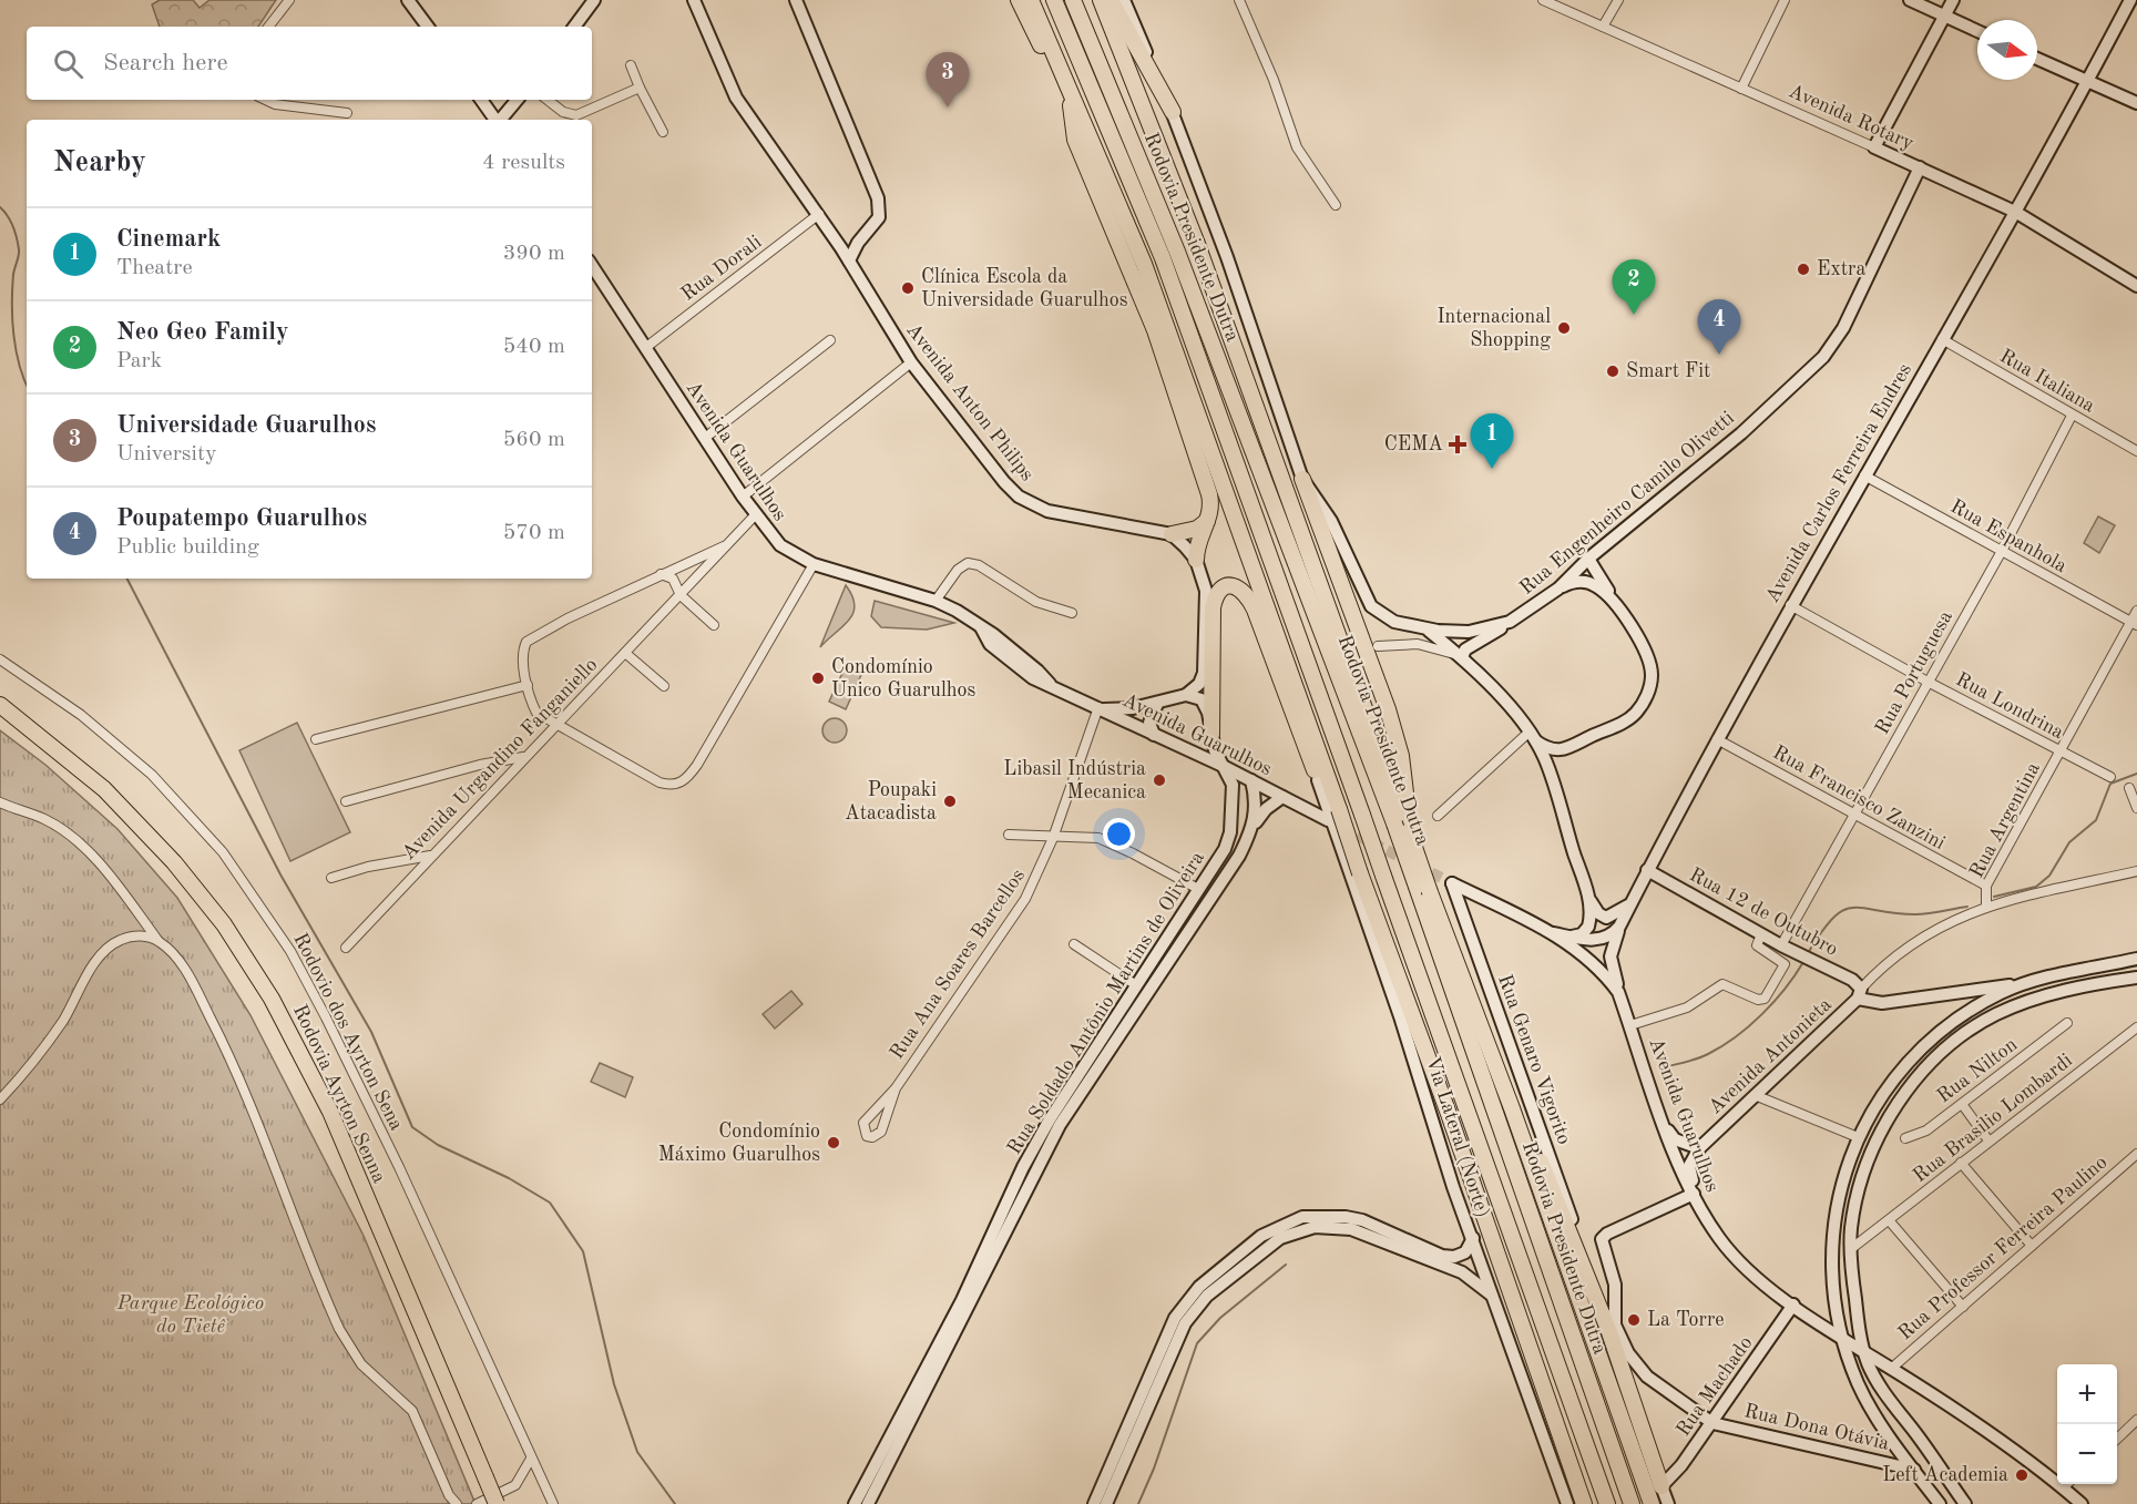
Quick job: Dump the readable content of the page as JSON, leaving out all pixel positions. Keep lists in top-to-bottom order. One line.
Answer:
{"streets":{"highway":["Rodovia Presidente Dutra","Rodovia Ayrton Senna"],"street":["Avenida Rotary","Rua Dorali","Rua Italiana","Avenida Anton Philips","Avenida Guarulhos","Avenida Carlos Ferreira Endres","Rua Engenheiro Camilo Olivetti","Rua Espanhola","Rua Portuguesa","Rua Londrina","Avenida Urgandino Fanganiello","Rua Francisco Zanzini","Rua Argentina","Rua 12 de Outubro","Rua Ana Soares Barcellos","Rua Soldado Antônio Martins de Oliveira","Rodovio dos Ayrton Sena","Avenida Antonieta","Rua Genaro Vigorito","Rua Nilton","Rua Brasilio Lombardi","Via Lateral (Norte)","Rua Professor Ferreira Paulino","Rua Machado","Rua Dona Otávia"]},"crossings":[["Avenida Rotary","Avenida Carlos Ferreira Endres"],["Avenida Rotary","Rua Engenheiro Camilo Olivetti"],["Rua Dorali","Avenida Anton Philips"],["Rua Dorali","Avenida Guarulhos"],["Rua Italiana","Avenida Carlos Ferreira Endres"],["Rua Italiana","Rua Portuguesa"],["Avenida Guarulhos","Avenida Carlos Ferreira Endres"],["Avenida Guarulhos","Avenida Urgandino Fanganiello"],["Avenida Guarulhos","Rua Ana Soares Barcellos"],["Avenida Guarulhos","Rua Soldado Antônio Martins de Oliveira"],["Avenida Guarulhos","Rua Genaro Vigorito"],["Avenida Guarulhos","Rua Professor Ferreira Paulino"],["Avenida Guarulhos","Rua Machado"],["Avenida Carlos Ferreira Endres","Rua Espanhola"],["Avenida Carlos Ferreira Endres","Rua Londrina"],["Avenida Carlos Ferreira Endres","Rua Francisco Zanzini"],["Avenida Carlos Ferreira Endres","Rua 12 de Outubro"],["Rua Espanhola","Rua Portuguesa"],["Rua Espanhola","Rua Argentina"],["Rua Portuguesa","Rua Londrina"],["Rua Portuguesa","Rua Francisco Zanzini"],["Rua Portuguesa","Rua 12 de Outubro"],["Rua Londrina","Rua Argentina"],["Rua Francisco Zanzini","Rua Argentina"],["Rua Argentina","Avenida Antonieta"],["Rua 12 de Outubro","Avenida Antonieta"],["Rua Genaro Vigorito","Rua Machado"],["Rua Genaro Vigorito","Rua Dona Otávia"],["Rua Machado","Rua Dona Otávia"]],"parks":["Parque Ecológico do Tietê"],"places":{"other":["Extra","Clínica Escola da Universidade Guarulhos","Internacional Shopping","Smart Fit","Condomínio Unico Guarulhos","Libasil Indústria Mecanica","Poupaki Atacadista","Condomínio Máximo Guarulhos","La Torre","Left Academia"],"health":["CEMA"]},"north":"right","page":{"search":"Search here","pins":["3","2","4","1"],"heading":["Nearby","4 results"],"list":[{"mark":"1","name":"Cinemark","note":"Theatre","value":"390 m"},{"mark":"2","name":"Neo Geo Family","note":"Park","value":"540 m"},{"mark":"3","name":"Universidade Guarulhos","note":"University","value":"560 m"},{"mark":"4","name":"Poupatempo Guarulhos","note":"Public building","value":"570 m"}],"map_buttons":["+","−"]}}
